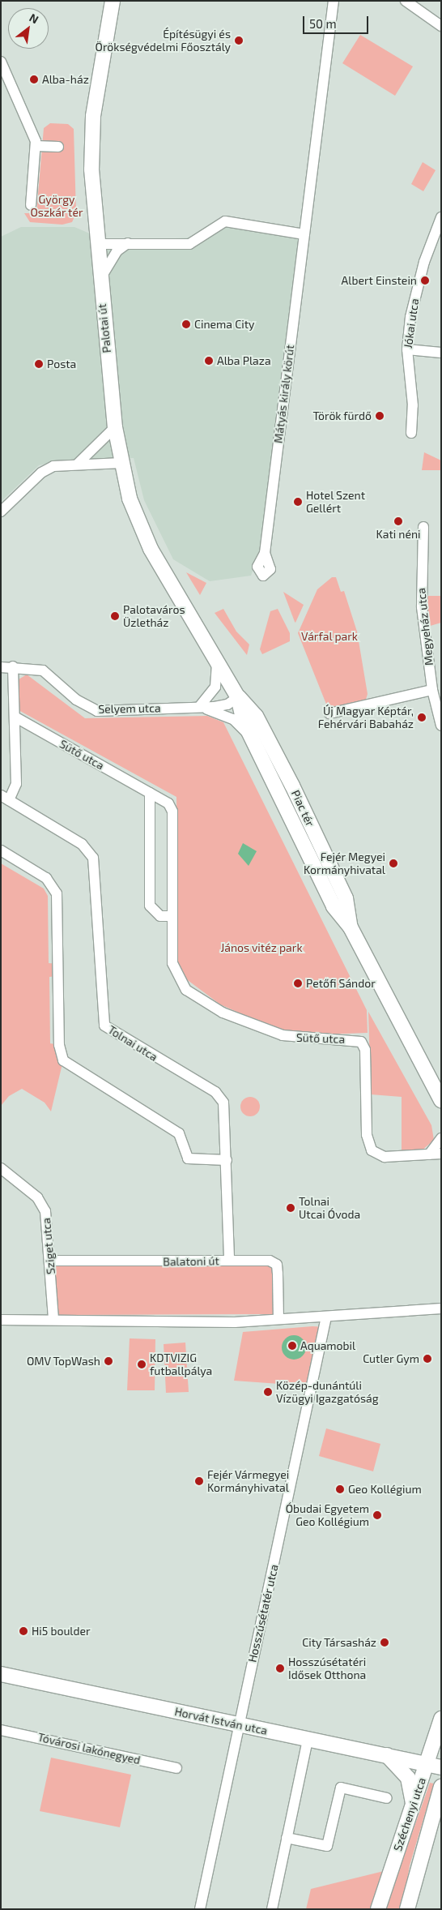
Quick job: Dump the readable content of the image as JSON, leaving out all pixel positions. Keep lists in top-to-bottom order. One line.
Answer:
{"streets":{"main road":["Palotai út","Piac tér","Horvát István utca","Széchenyi utca"],"street":["Jókai utca","Mátyás király körút","Megyeház utca","Selyem utca","Sütő utca","Tolnai utca","Sziget utca","Balatoni út","Hosszúsétatér utca","Tóvárosi lakónegyed"]},"crossings":[["Palotai út","Piac tér"],["Selyem utca","Piac tér"],["Tolnai utca","Balatoni út"],["Sziget utca","Balatoni út"],["Hosszúsétatér utca","Horvát István utca"],["Horvát István utca","Széchenyi utca"]],"parks":["György Oszkár tér","Várfal park","János vitéz park"],"places":["Építésügyi és Örökségvédelmi Főosztály","Alba-ház","Albert Einstein","Cinema City","Alba Plaza","Posta","Török fürdő","Hotel Szent Gellért","Kati néni","Palotaváros Üzletház","Új Magyar Képtár, Fehérvári Babaház","Fejér Megyei Kormányhivatal","Petőfi Sándor","Tolnai Utcai Óvoda","Aquamobil","Cutler Gym","OMV TopWash","KDTVIZIG futballpálya","Közép-dunántúli Vízügyi Igazgatóság","Fejér Vármegyei Kormányhivatal","Geo Kollégium","Óbudai Egyetem Geo Kollégium","Hi5 boulder","City Társasház","Hosszúsétatéri Idősek Otthona"],"scale_bar":"50 m","north":"top right"}
